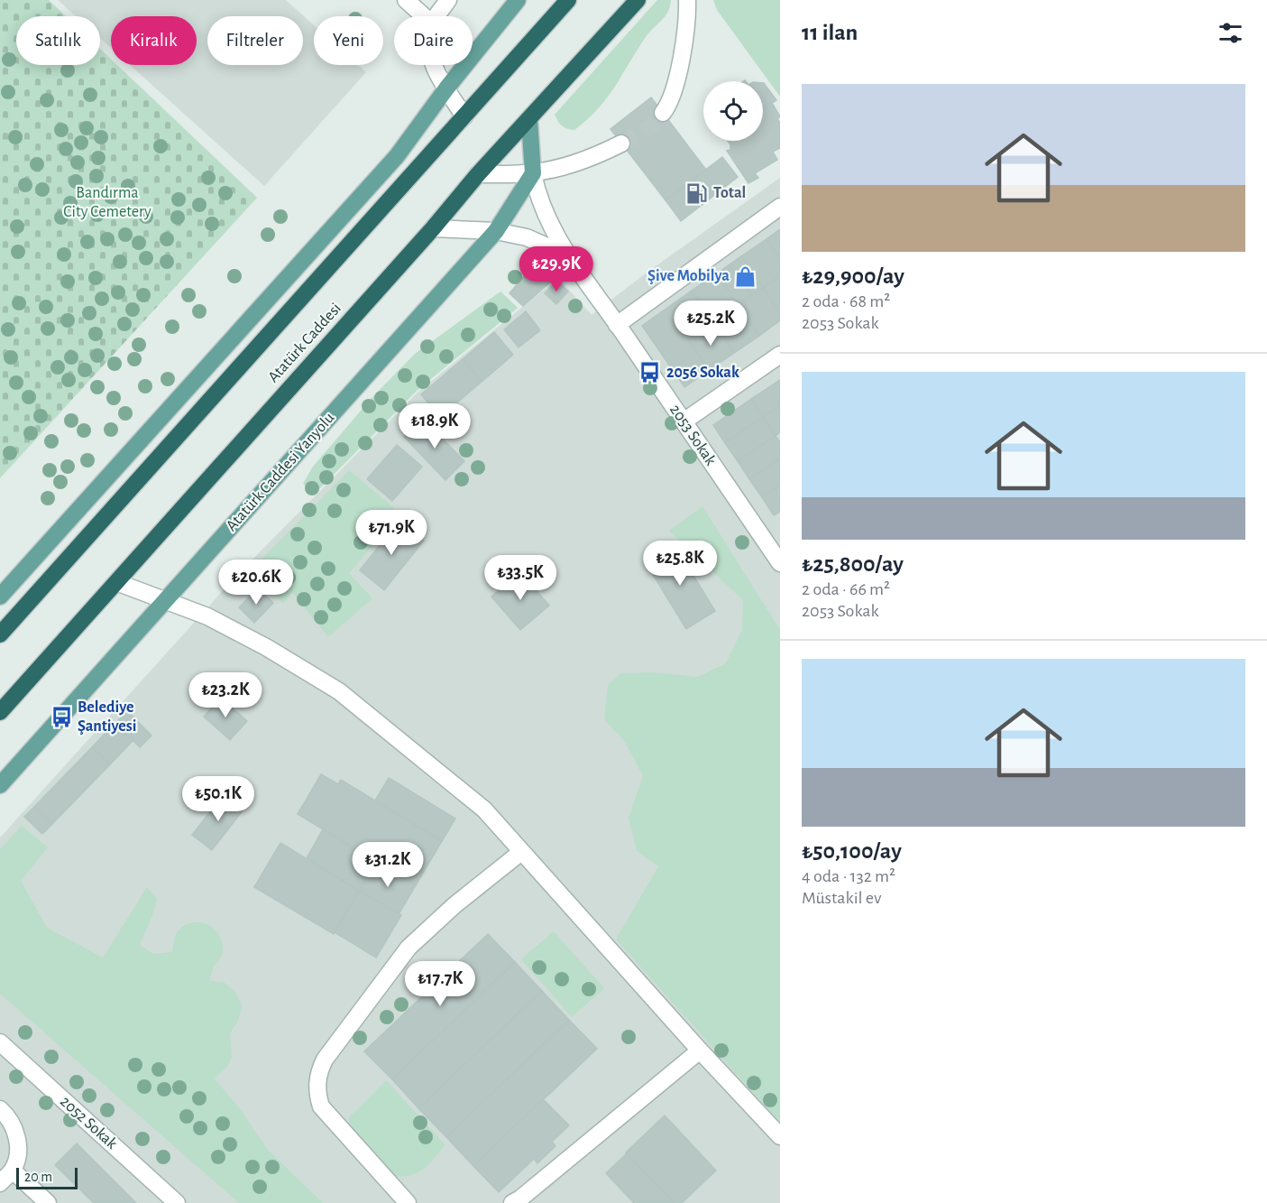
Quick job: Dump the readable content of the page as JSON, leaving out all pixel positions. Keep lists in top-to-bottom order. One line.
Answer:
{"streets":{"highway":["Atatürk Caddesi"],"main road":["Atatürk Caddesi Yanyolu"],"street":["2053 Sokak","2052 Sokak"]},"crossings":[["2053 Sokak","Atatürk Caddesi Yanyolu"]],"parks":["Bandırma City Cemetery"],"places":{"fuel station":["Total"],"shop":["Şive Mobilya"],"bus stop":["2056 Sokak","Belediye Şantiyesi"]},"scale_bar":"20 m","page":{"heading":"11 ilan","chip":["Satılık","Kiralık","Filtreler","Yeni","Daire"],"list":[{"name":"₺29,900/ay","note":"2 oda · 68 m² · 2053 Sokak"},{"name":"₺25,800/ay","note":"2 oda · 66 m² · 2053 Sokak"},{"name":"₺50,100/ay","note":"4 oda · 132 m² · Müstakil ev"}],"price":["₺29.9K","₺25.2K","₺18.9K","₺71.9K","₺25.8K","₺33.5K","₺20.6K","₺23.2K","₺50.1K","₺31.2K","₺17.7K"],"scale":"20 m"}}
